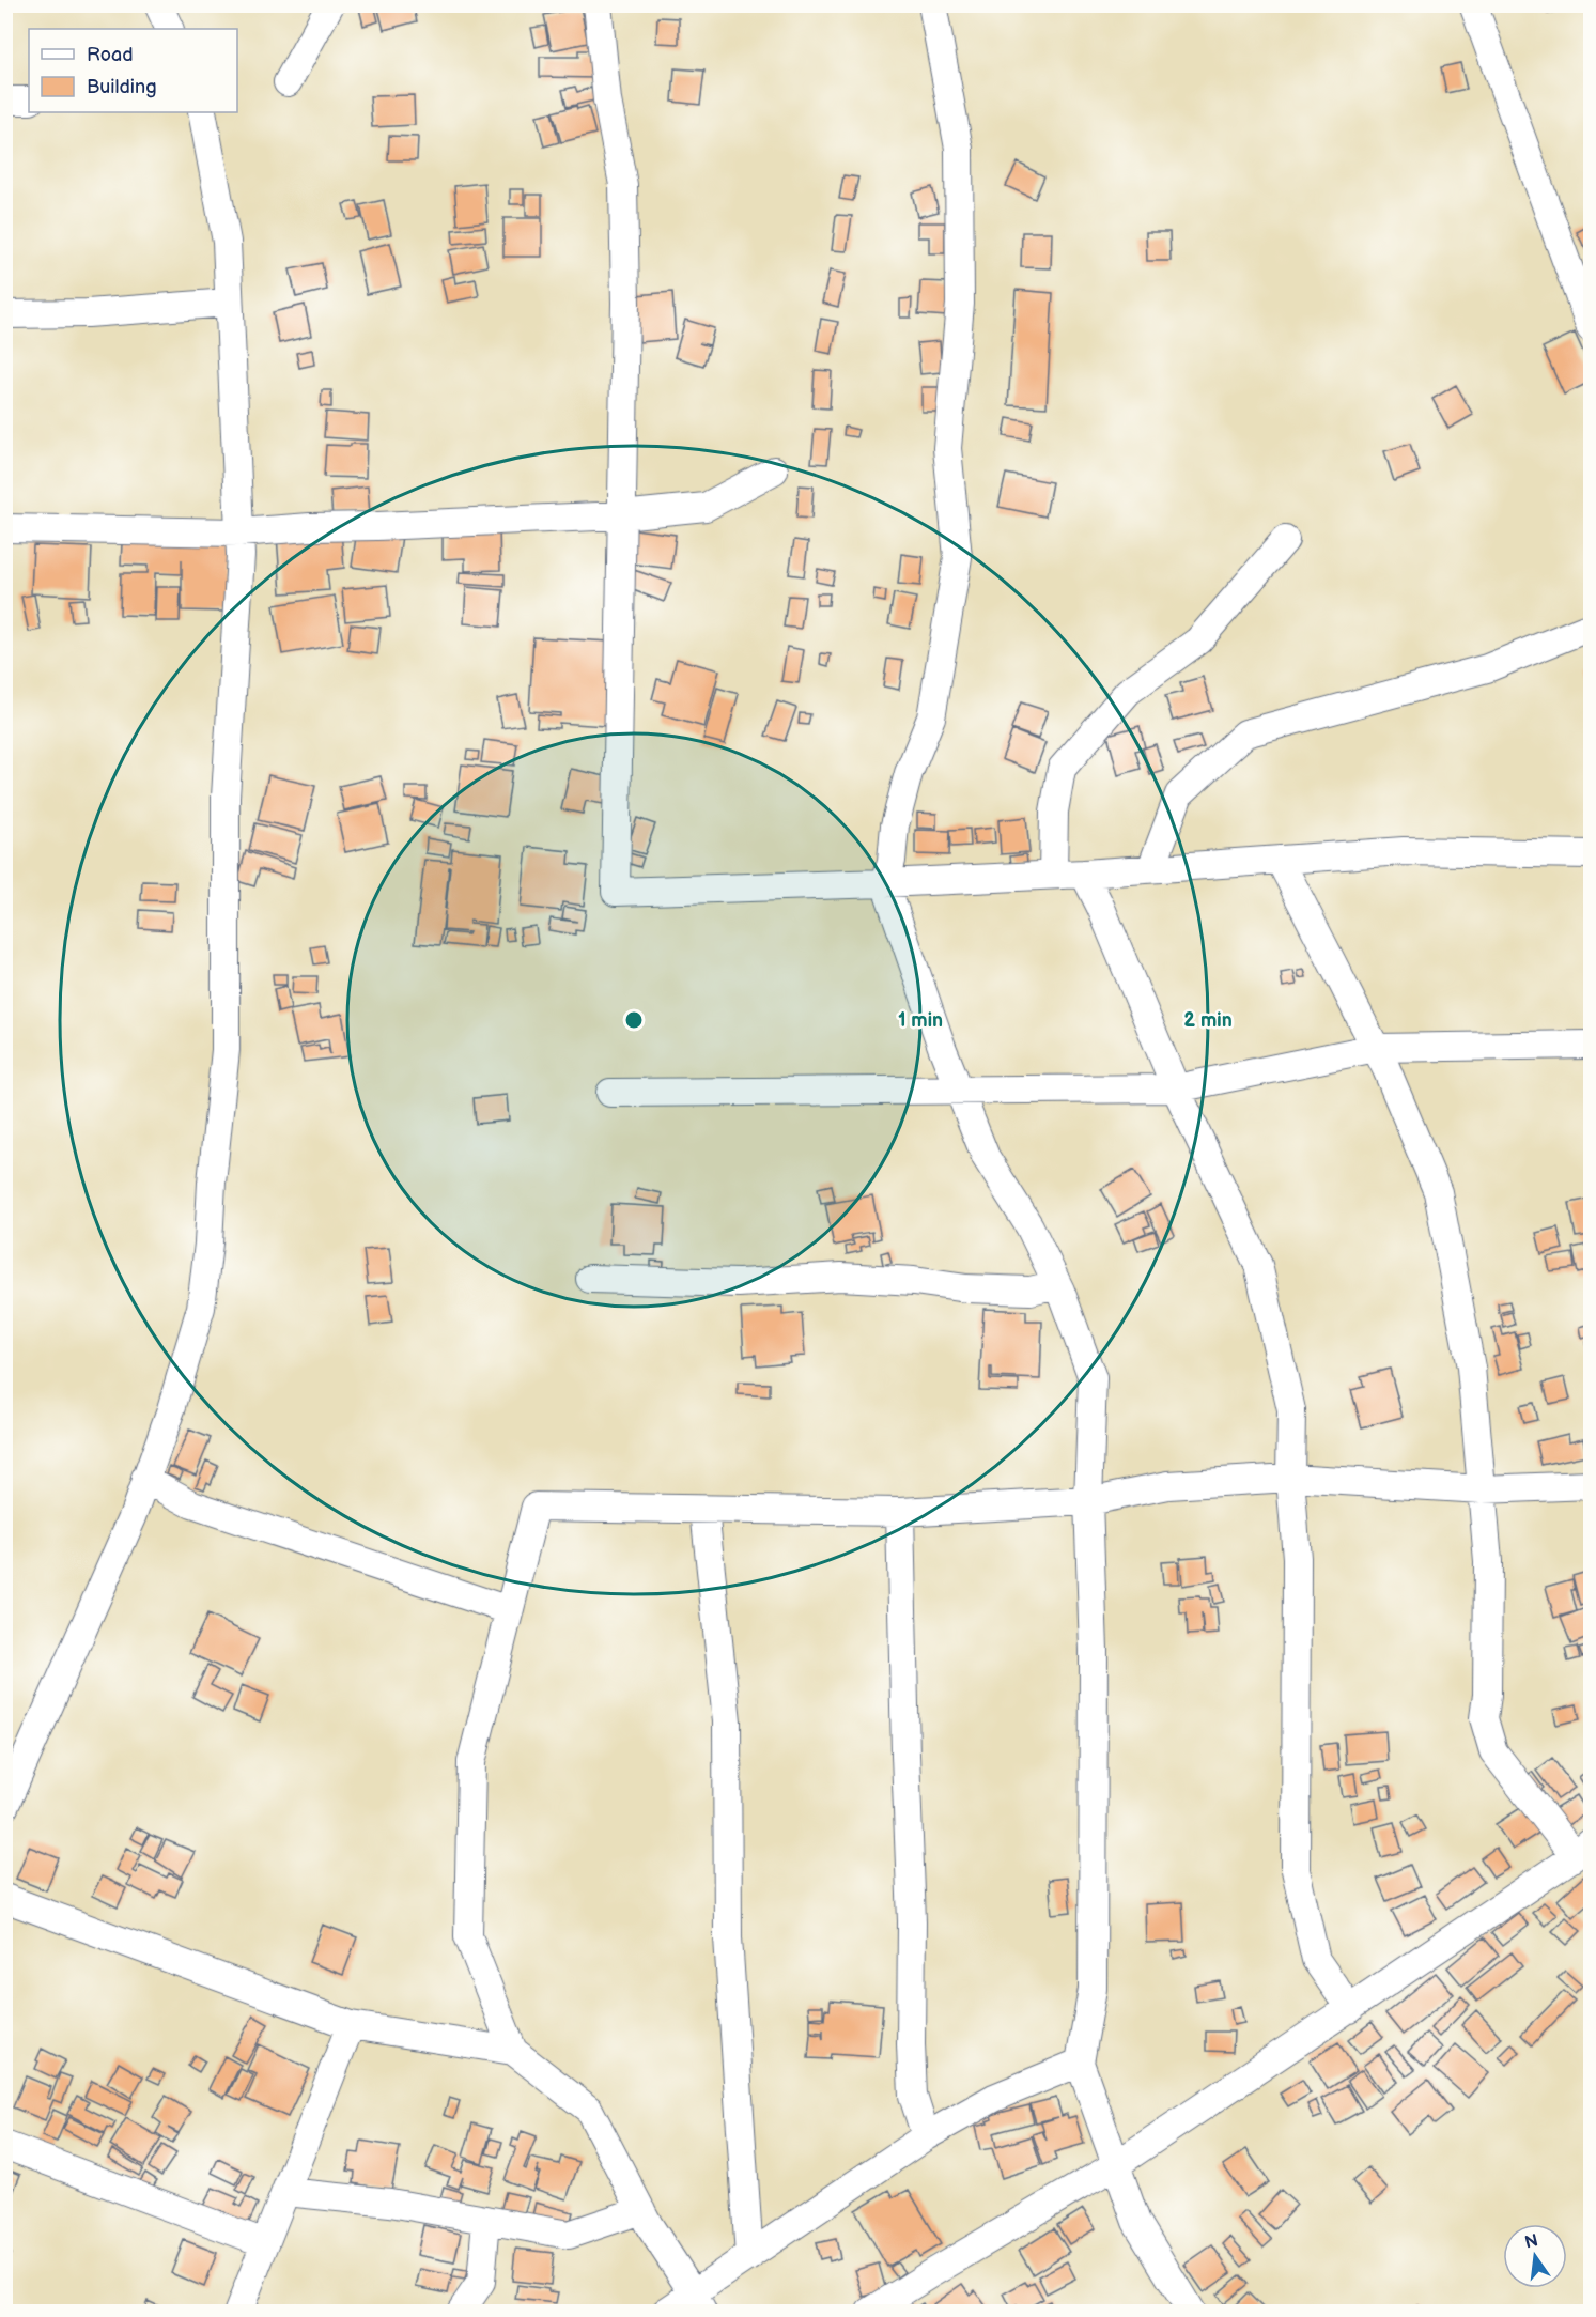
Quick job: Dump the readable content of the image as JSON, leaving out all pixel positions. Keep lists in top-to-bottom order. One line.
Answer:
{"legend":["Road","Building"],"north":"top","rings":["1 min","2 min"]}
